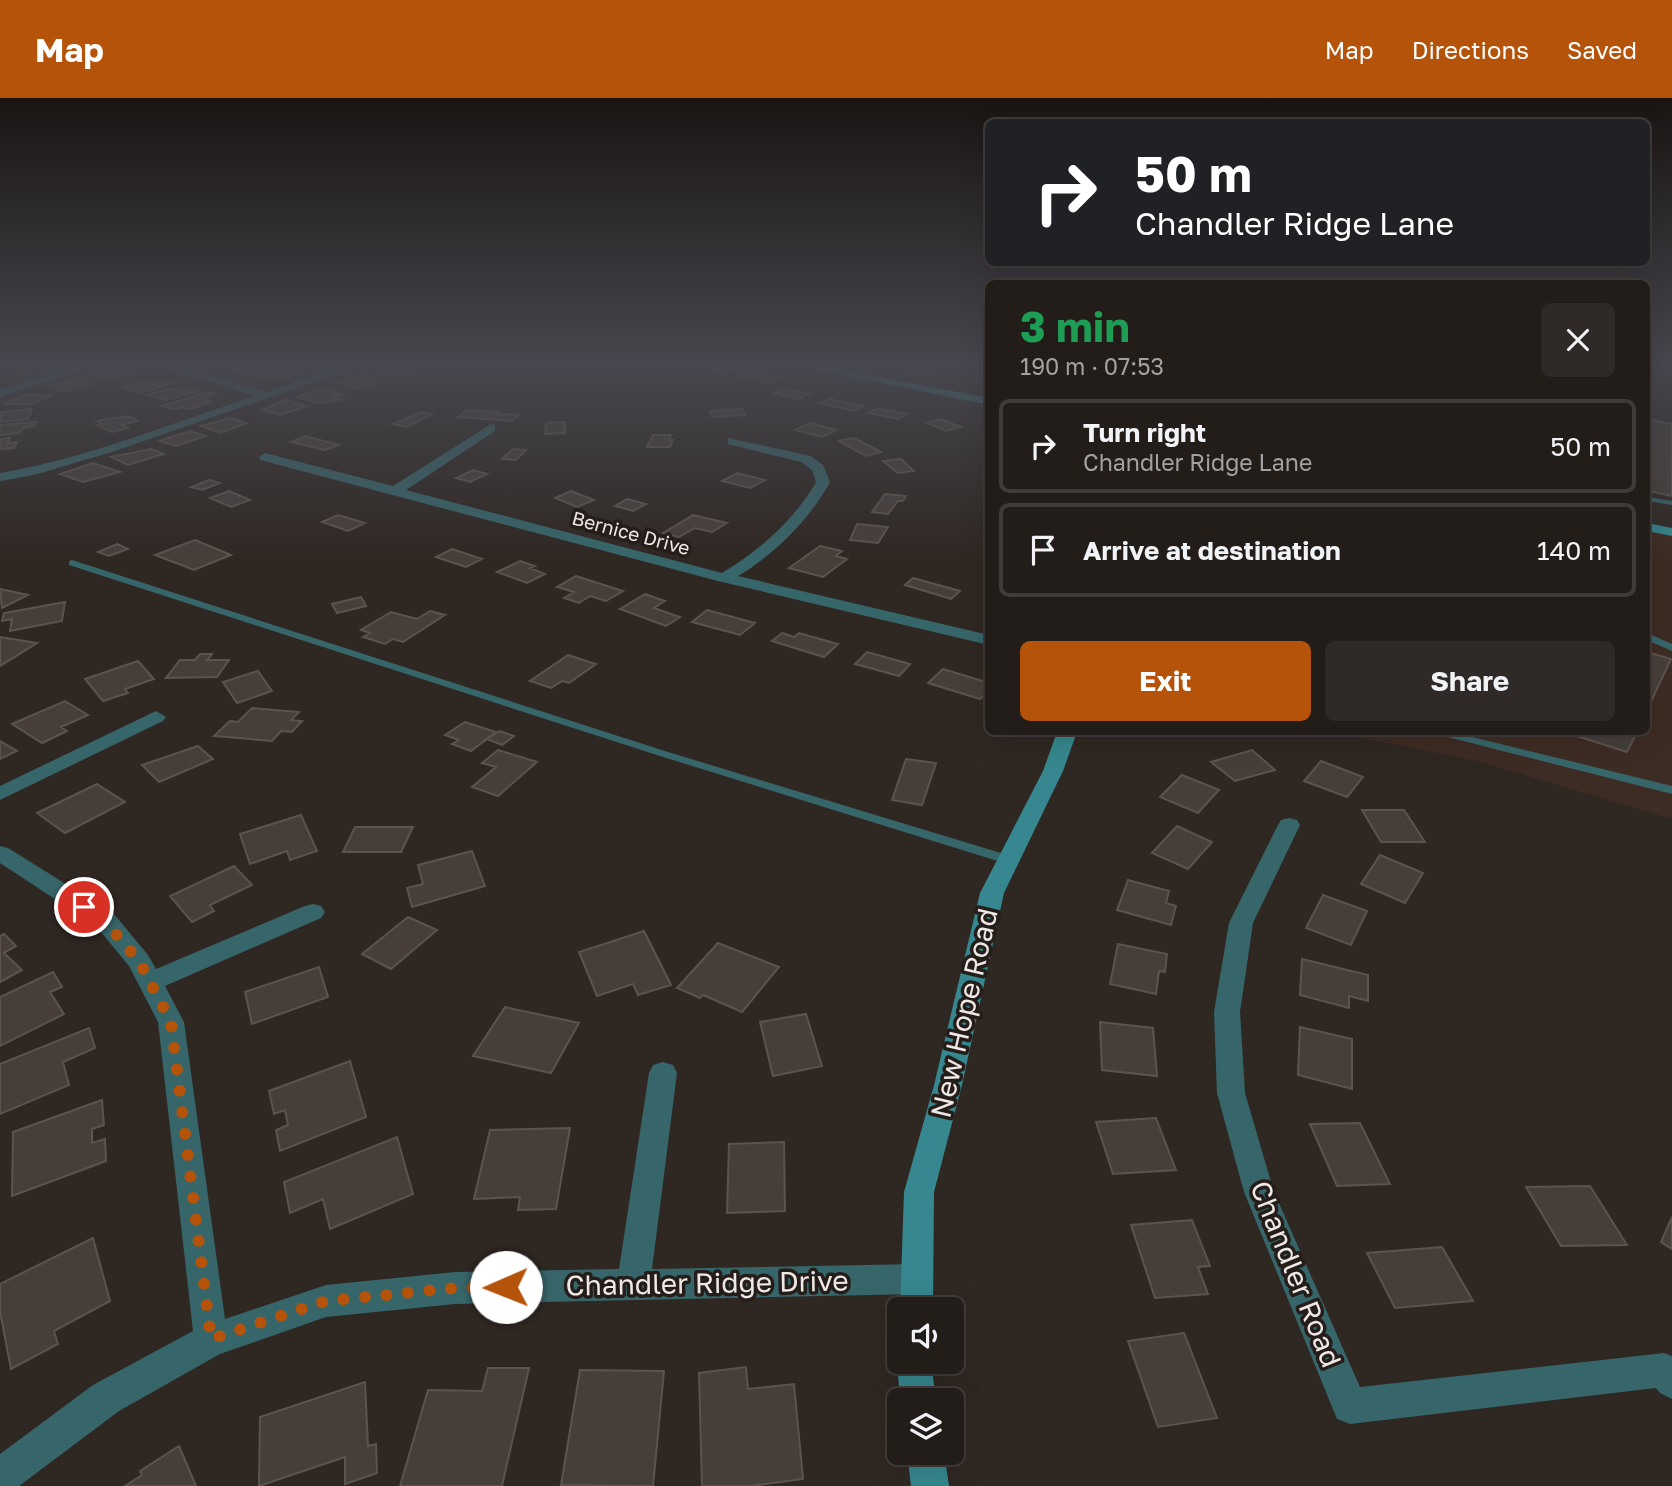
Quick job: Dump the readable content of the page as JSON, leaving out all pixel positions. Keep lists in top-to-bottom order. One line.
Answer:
{"streets":{"street":["Bernice Drive","New Hope Road","Chandler Road","Chandler Ridge Drive"]},"crossings":[["New Hope Road","Chandler Ridge Drive"]],"page":{"header":"Map","nav":["Map","Directions","Saved"],"turn":["50 m","Chandler Ridge Lane"],"heading":["3 min","190 m · 07:53"],"list":[{"name":"Turn right","note":"Chandler Ridge Lane","value":"50 m"},{"name":"Arrive at destination","value":"140 m"}],"buttons":["Exit","Share"]}}
